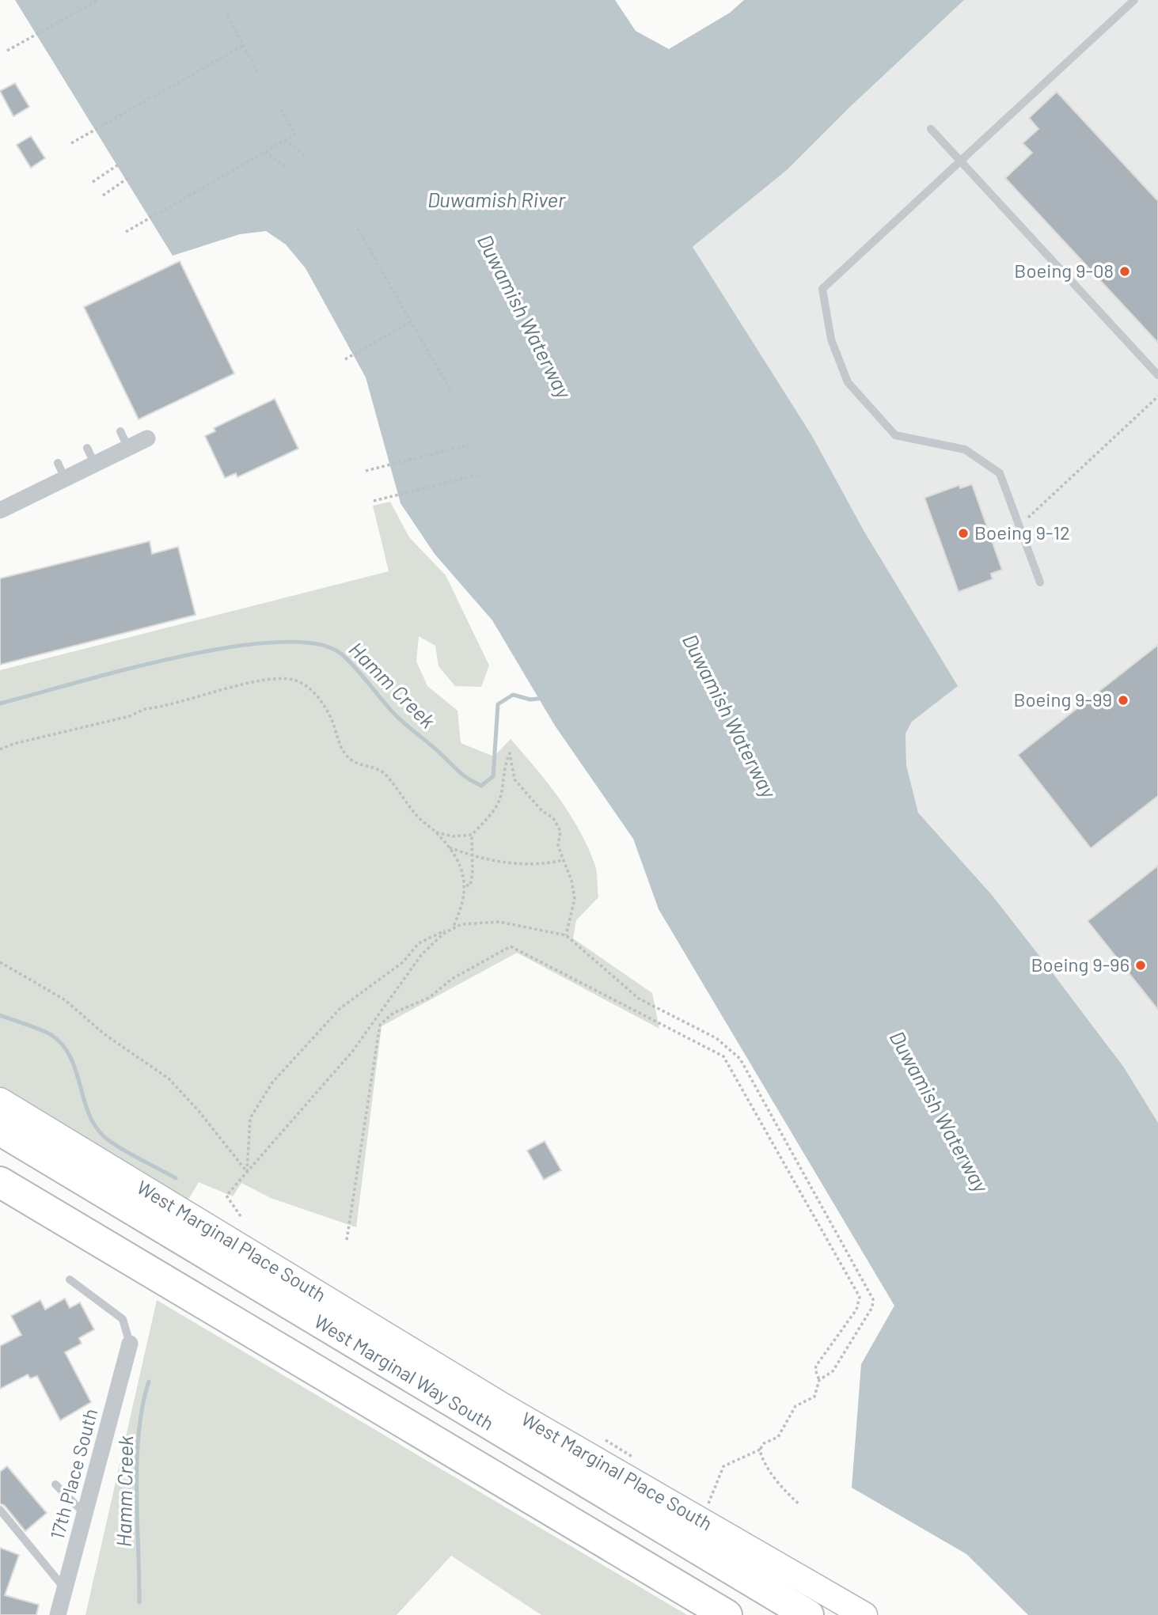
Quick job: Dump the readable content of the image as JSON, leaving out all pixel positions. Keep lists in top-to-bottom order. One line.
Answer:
{"streets":{"highway":["West Marginal Way South"],"street":["West Marginal Place South","17th Place South"]},"water":["Duwamish River","Duwamish Waterway","Hamm Creek"],"places":["Boeing 9-08","Boeing 9-12","Boeing 9-99","Boeing 9-96"]}
